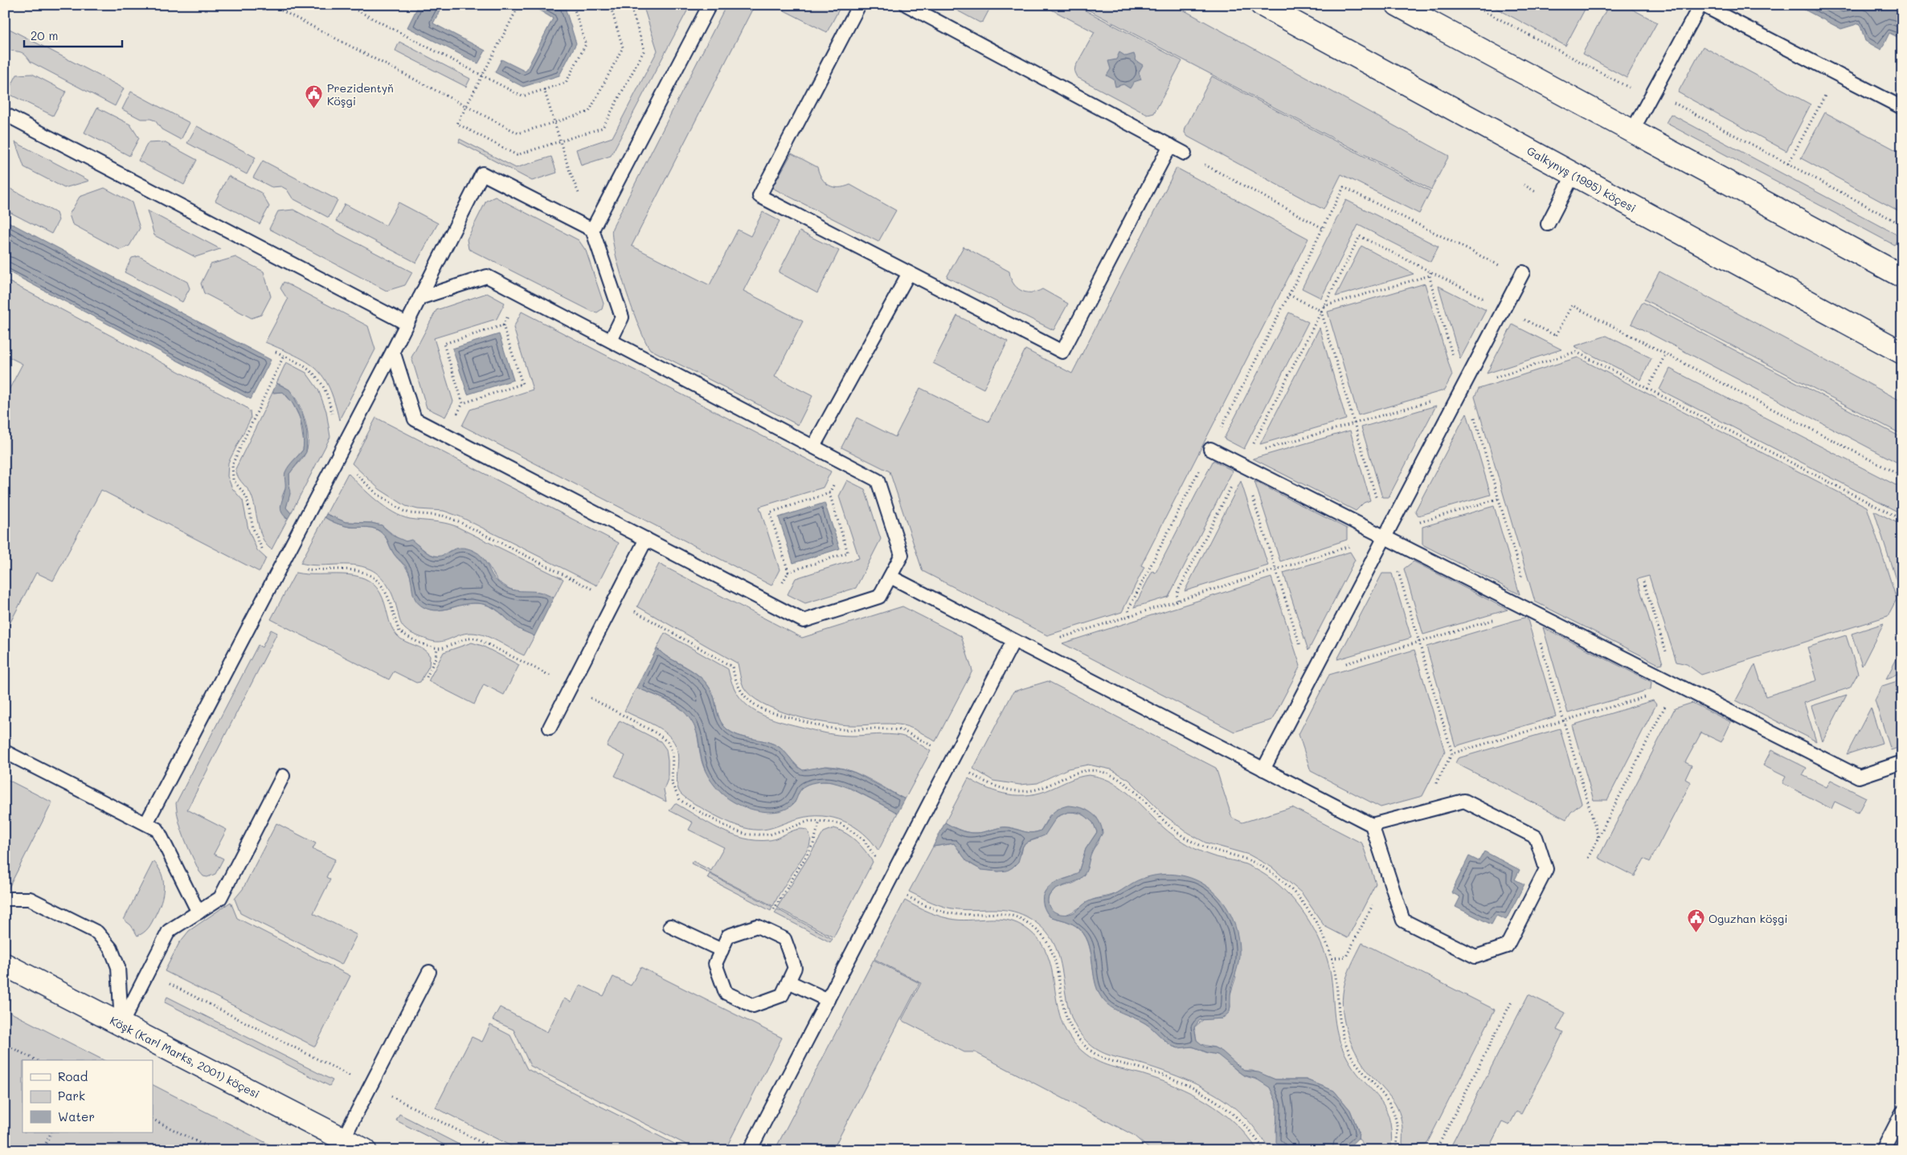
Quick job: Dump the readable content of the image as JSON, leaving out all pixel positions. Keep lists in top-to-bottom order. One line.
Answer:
{"streets":{"street":["Galkynyş (1995) köçesi","Köşk (Karl Marks, 2001) köçesi"]},"places":{"public building":["Prezidentyň Köşgi","Oguzhan köşgi"]},"legend":["Road","Park","Water"],"scale_bar":"20 m"}
